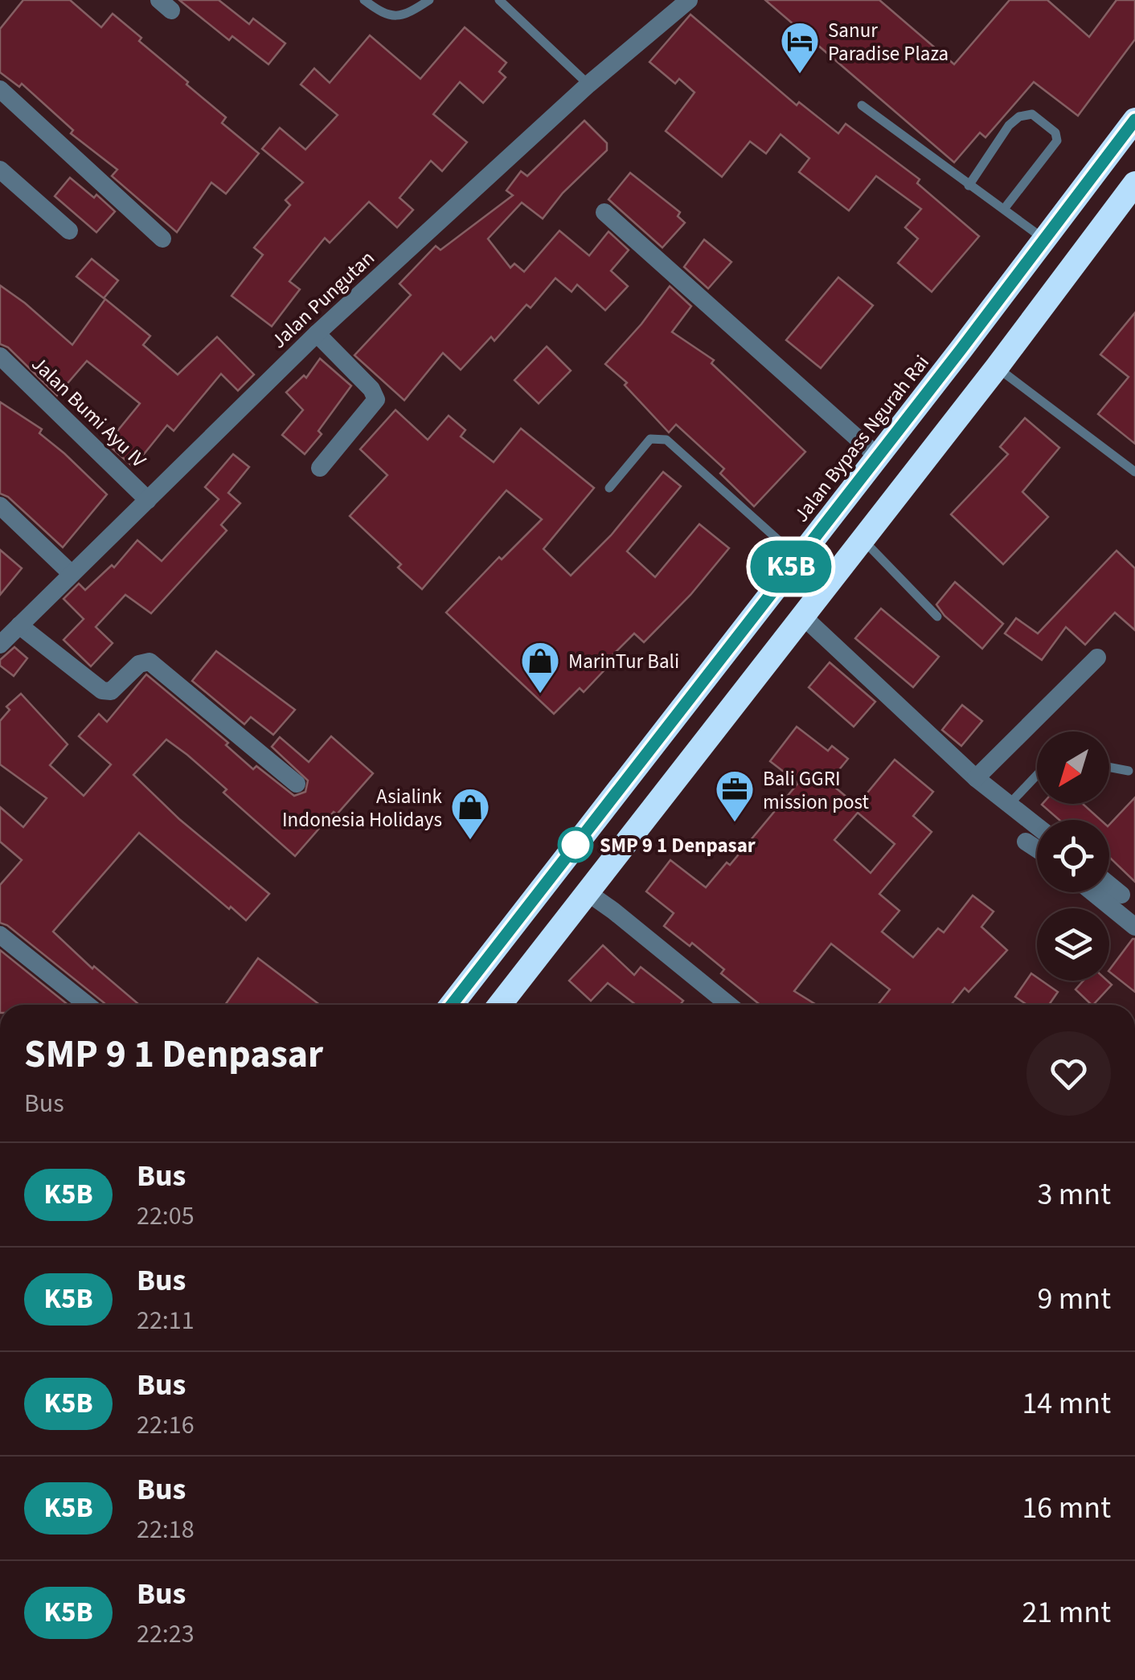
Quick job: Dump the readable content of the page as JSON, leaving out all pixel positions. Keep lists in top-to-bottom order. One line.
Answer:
{"streets":{"highway":["Jalan Bypass Ngurah Rai"],"street":["Jalan Pungutan","Jalan Bumi Ayu IV"]},"crossings":[["Jalan Pungutan","Jalan Bumi Ayu IV"]],"places":{"hotel":["Sanur Paradise Plaza"],"shop":["MarinTur Bali","Asialink Indonesia Holidays"],"office":["Bali GGRI mission post"],"other":["SMP 9 1 Denpasar"]},"lines":["bus line K5B"],"north":"bottom left","page":{"on_map":"K5B","heading":["SMP 9 1 Denpasar","Bus"],"list":[{"mark":"K5B","name":"Bus","note":"22:05","value":"3 mnt"},{"mark":"K5B","name":"Bus","note":"22:11","value":"9 mnt"},{"mark":"K5B","name":"Bus","note":"22:16","value":"14 mnt"},{"mark":"K5B","name":"Bus","note":"22:18","value":"16 mnt"},{"mark":"K5B","name":"Bus","note":"22:23","value":"21 mnt"}]}}
